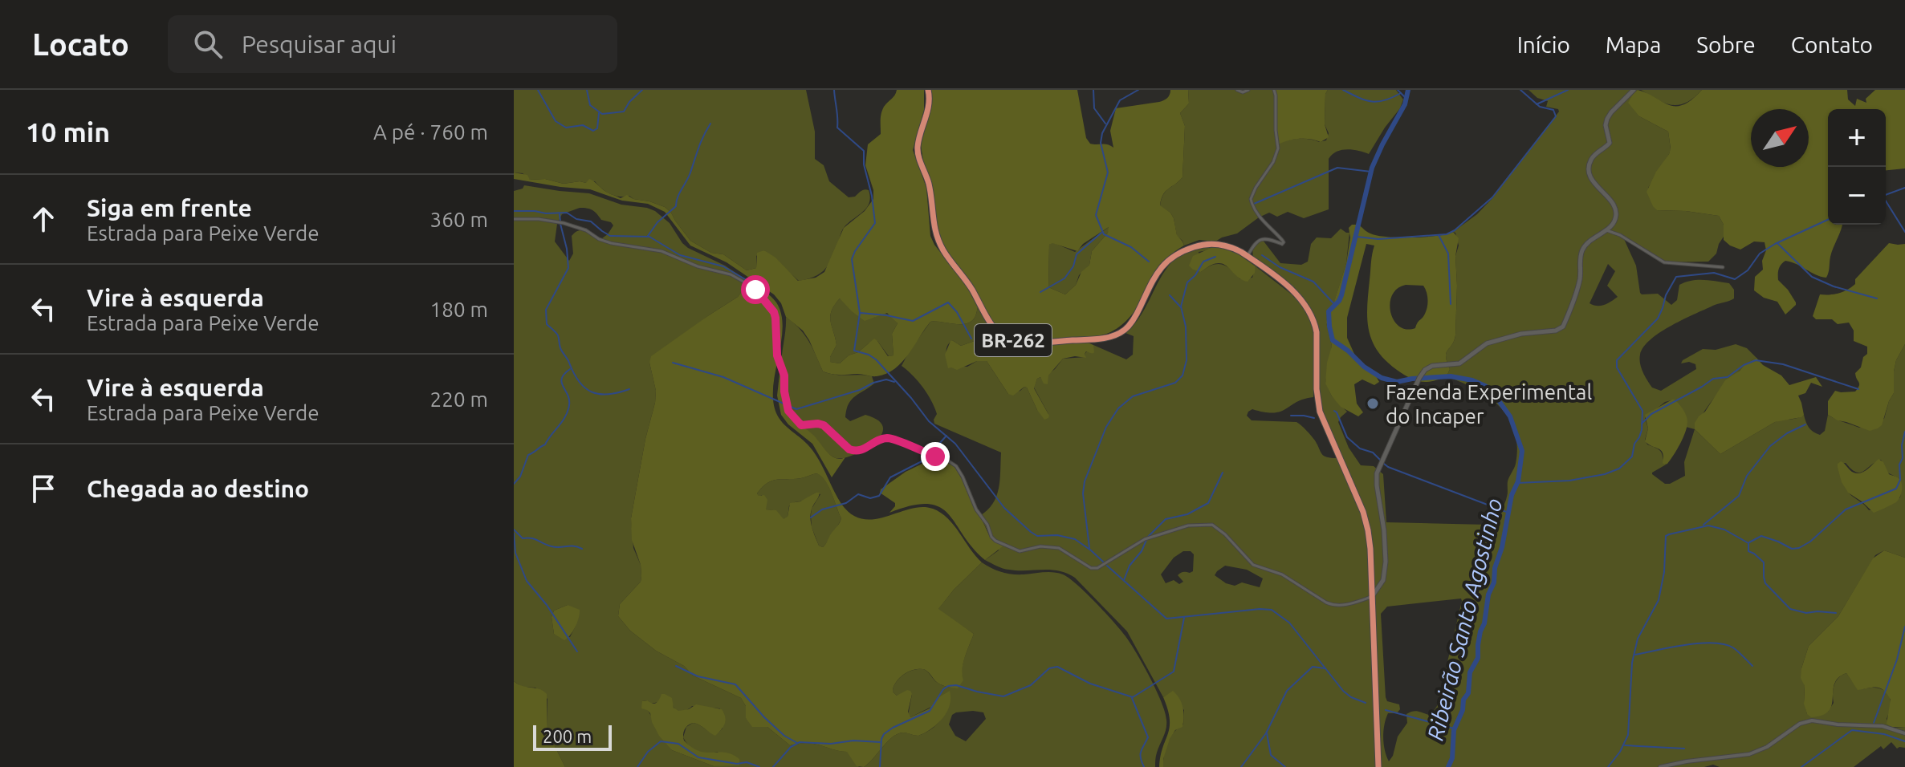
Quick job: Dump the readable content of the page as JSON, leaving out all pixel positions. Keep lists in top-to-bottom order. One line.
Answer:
{"streets":{"highway":["BR-262"]},"water":["Ribeirão Santo Agostinho"],"places":["Fazenda Experimental do Incaper"],"scale_bar":"200 m","north":"top right","page":{"header":"Locato","search":"Pesquisar aqui","nav":["Início","Mapa","Sobre","Contato"],"heading":["10 min","A pé · 760 m"],"map_buttons":["+","−"],"list":[["Siga em frente","Estrada para Peixe Verde","360 m"],["Vire à esquerda","Estrada para Peixe Verde","180 m"],["Vire à esquerda","Estrada para Peixe Verde","220 m"],"Chegada ao destino"],"scale":"200 m"}}
